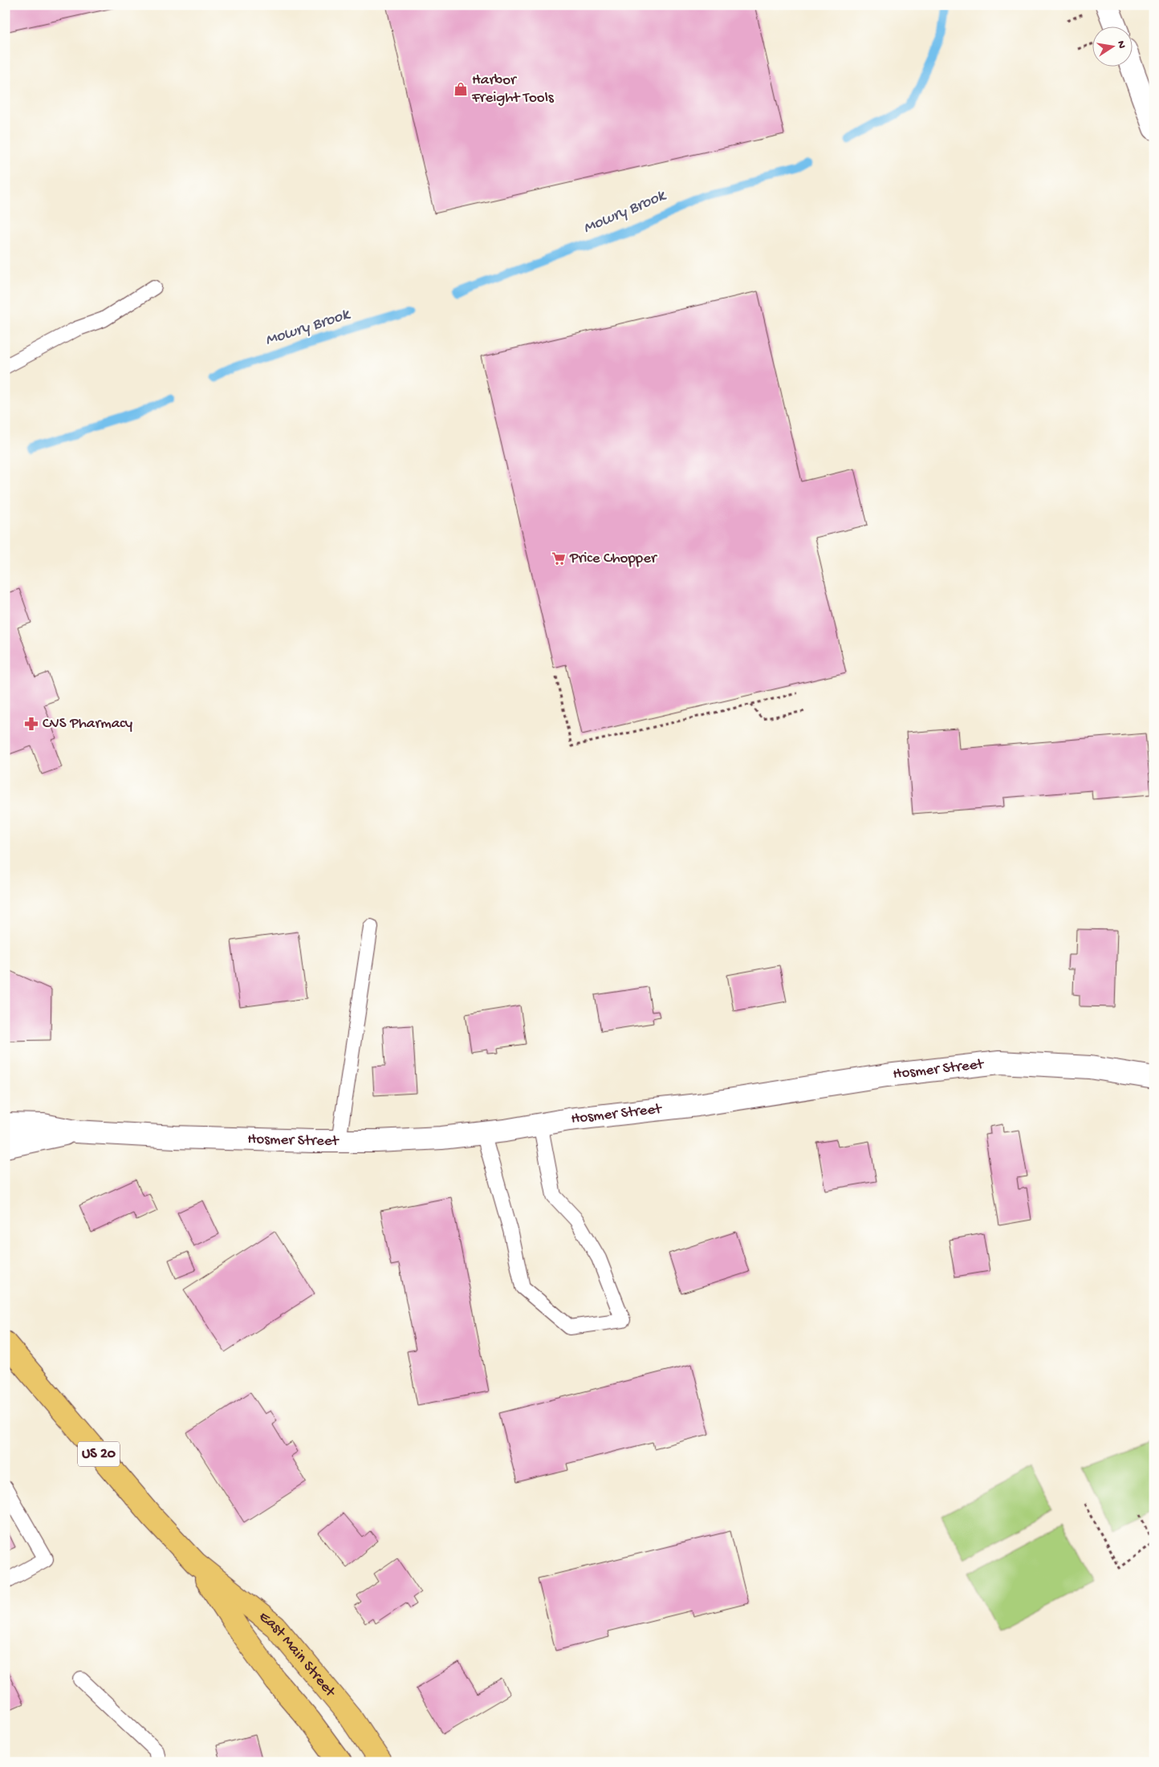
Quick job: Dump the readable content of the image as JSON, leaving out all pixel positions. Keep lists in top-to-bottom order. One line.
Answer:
{"streets":{"main road":["US 20","East Main Street"],"street":["Hosmer Street"]},"water":["Mowry Brook"],"places":{"shop":["Harbor Freight Tools"],"supermarket":["Price Chopper"],"pharmacy":["CVS Pharmacy"]},"north":"right"}
